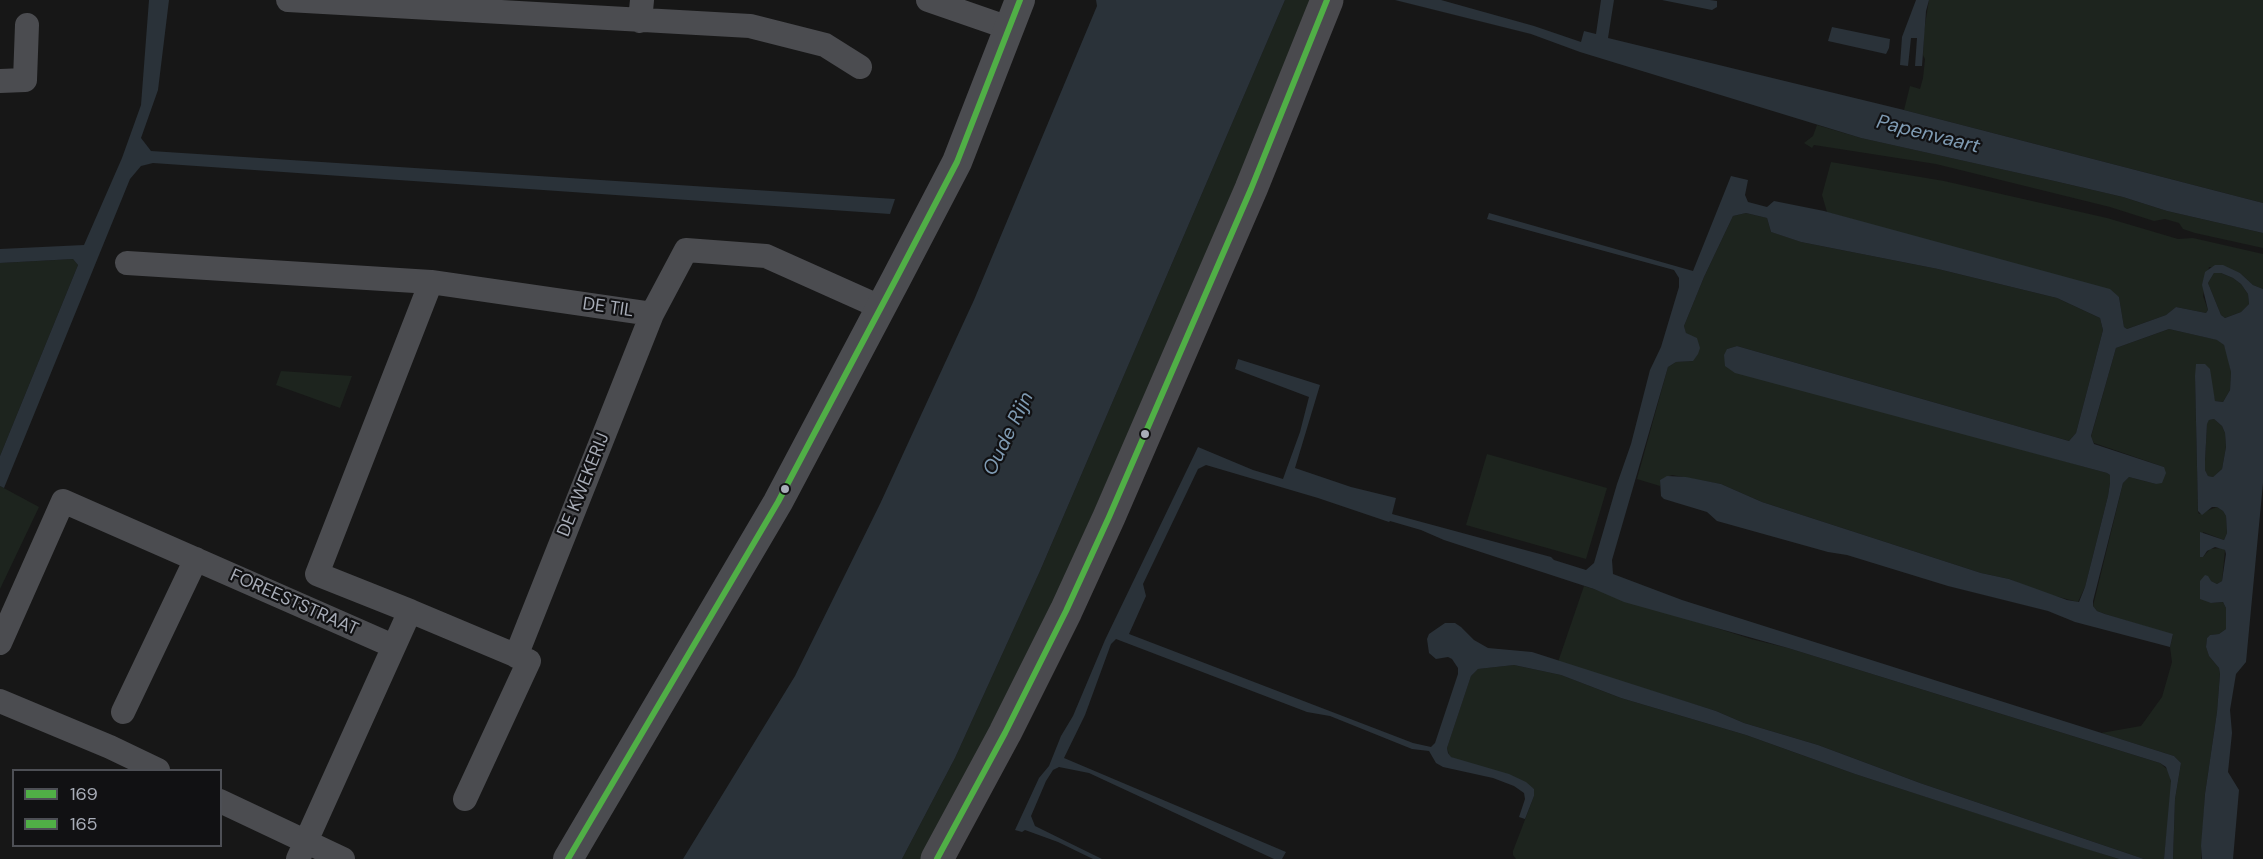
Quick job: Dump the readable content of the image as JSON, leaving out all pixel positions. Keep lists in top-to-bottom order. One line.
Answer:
{"streets":{"street":["DE TIL","DE KWEKERIJ","FOREESTSTRAAT"]},"crossings":[["DE TIL","DE KWEKERIJ"]],"water":["Papenvaart","Oude Rijn"],"lines":["transit line 169","transit line 165"],"legend":["169","165"]}
